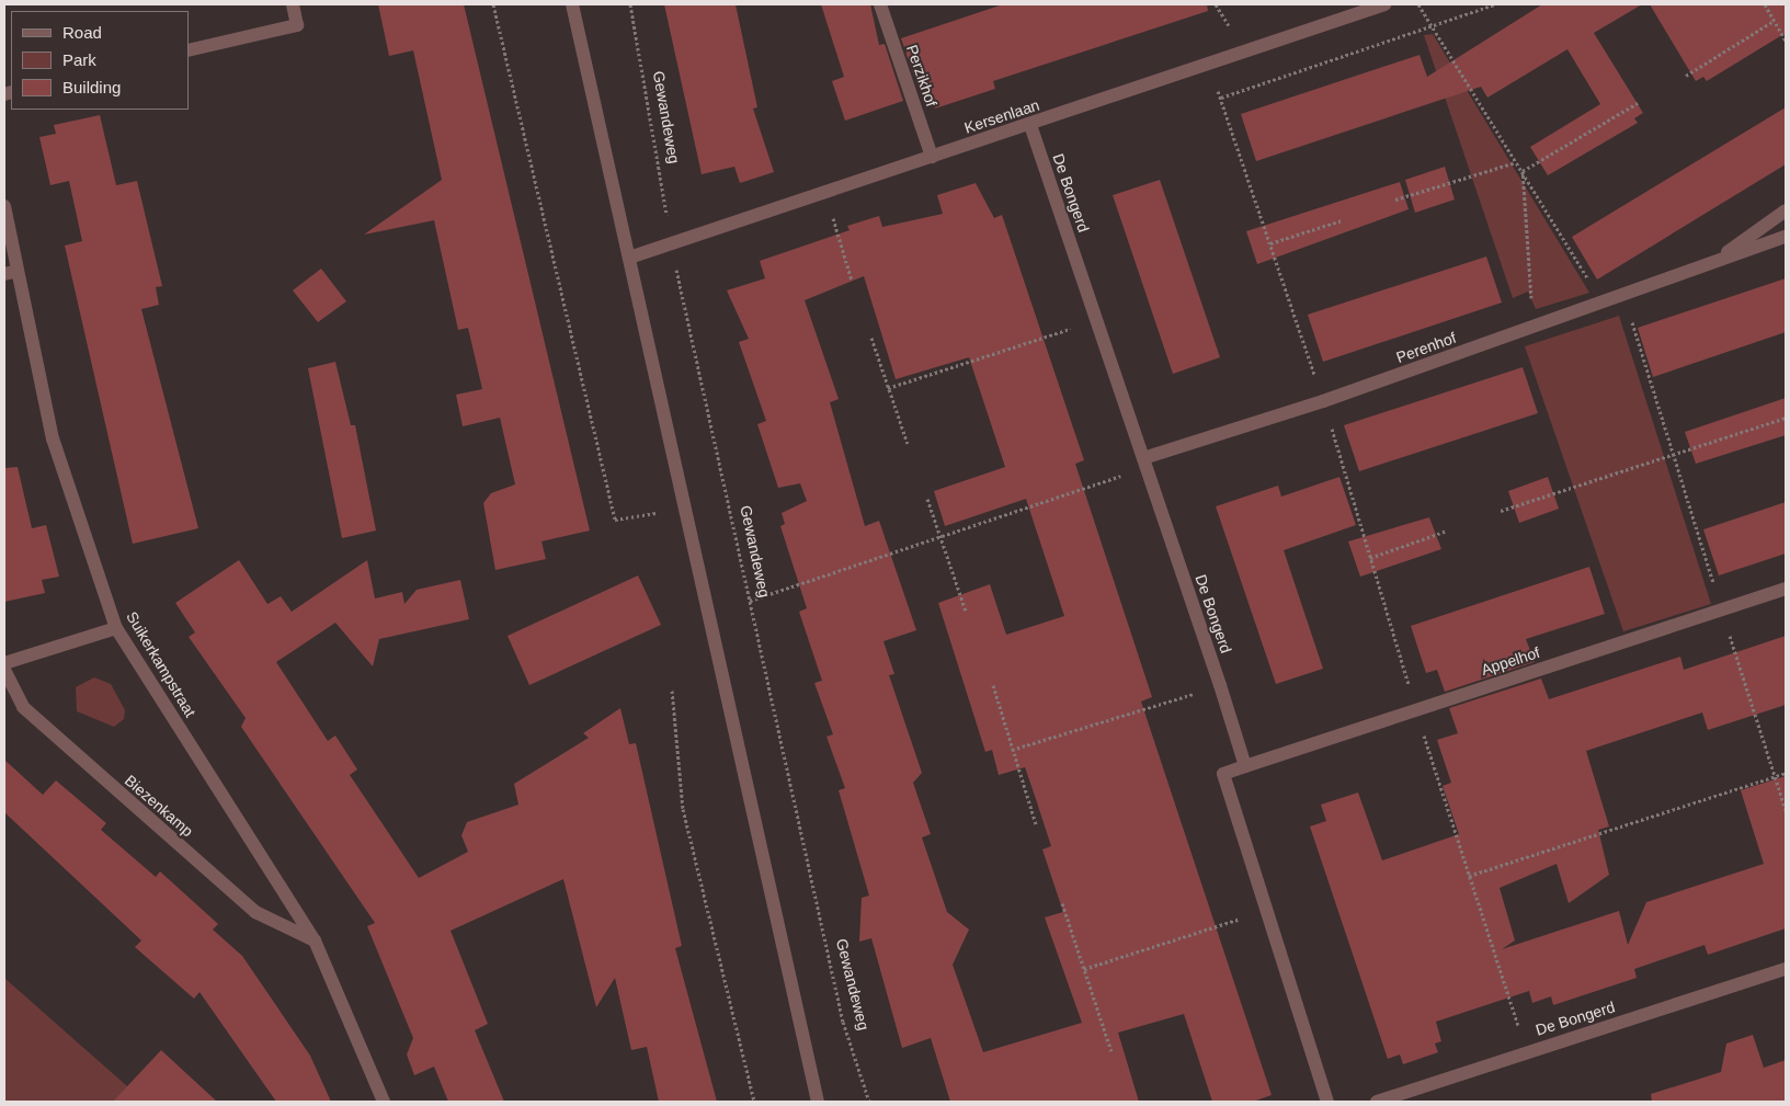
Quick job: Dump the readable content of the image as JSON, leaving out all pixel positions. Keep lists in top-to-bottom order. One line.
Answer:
{"streets":{"street":["Perzikhof","Kersenlaan","De Bongerd","Perenhof","Appelhof","Suikerkampstraat","Biezenkamp"],"path":["Gewandeweg"]},"crossings":[["Perzikhof","Kersenlaan"],["Kersenlaan","Gewandeweg"],["Kersenlaan","De Bongerd"],["De Bongerd","Perenhof"],["De Bongerd","Appelhof"],["Suikerkampstraat","Biezenkamp"]],"legend":["Road","Park","Building"]}
